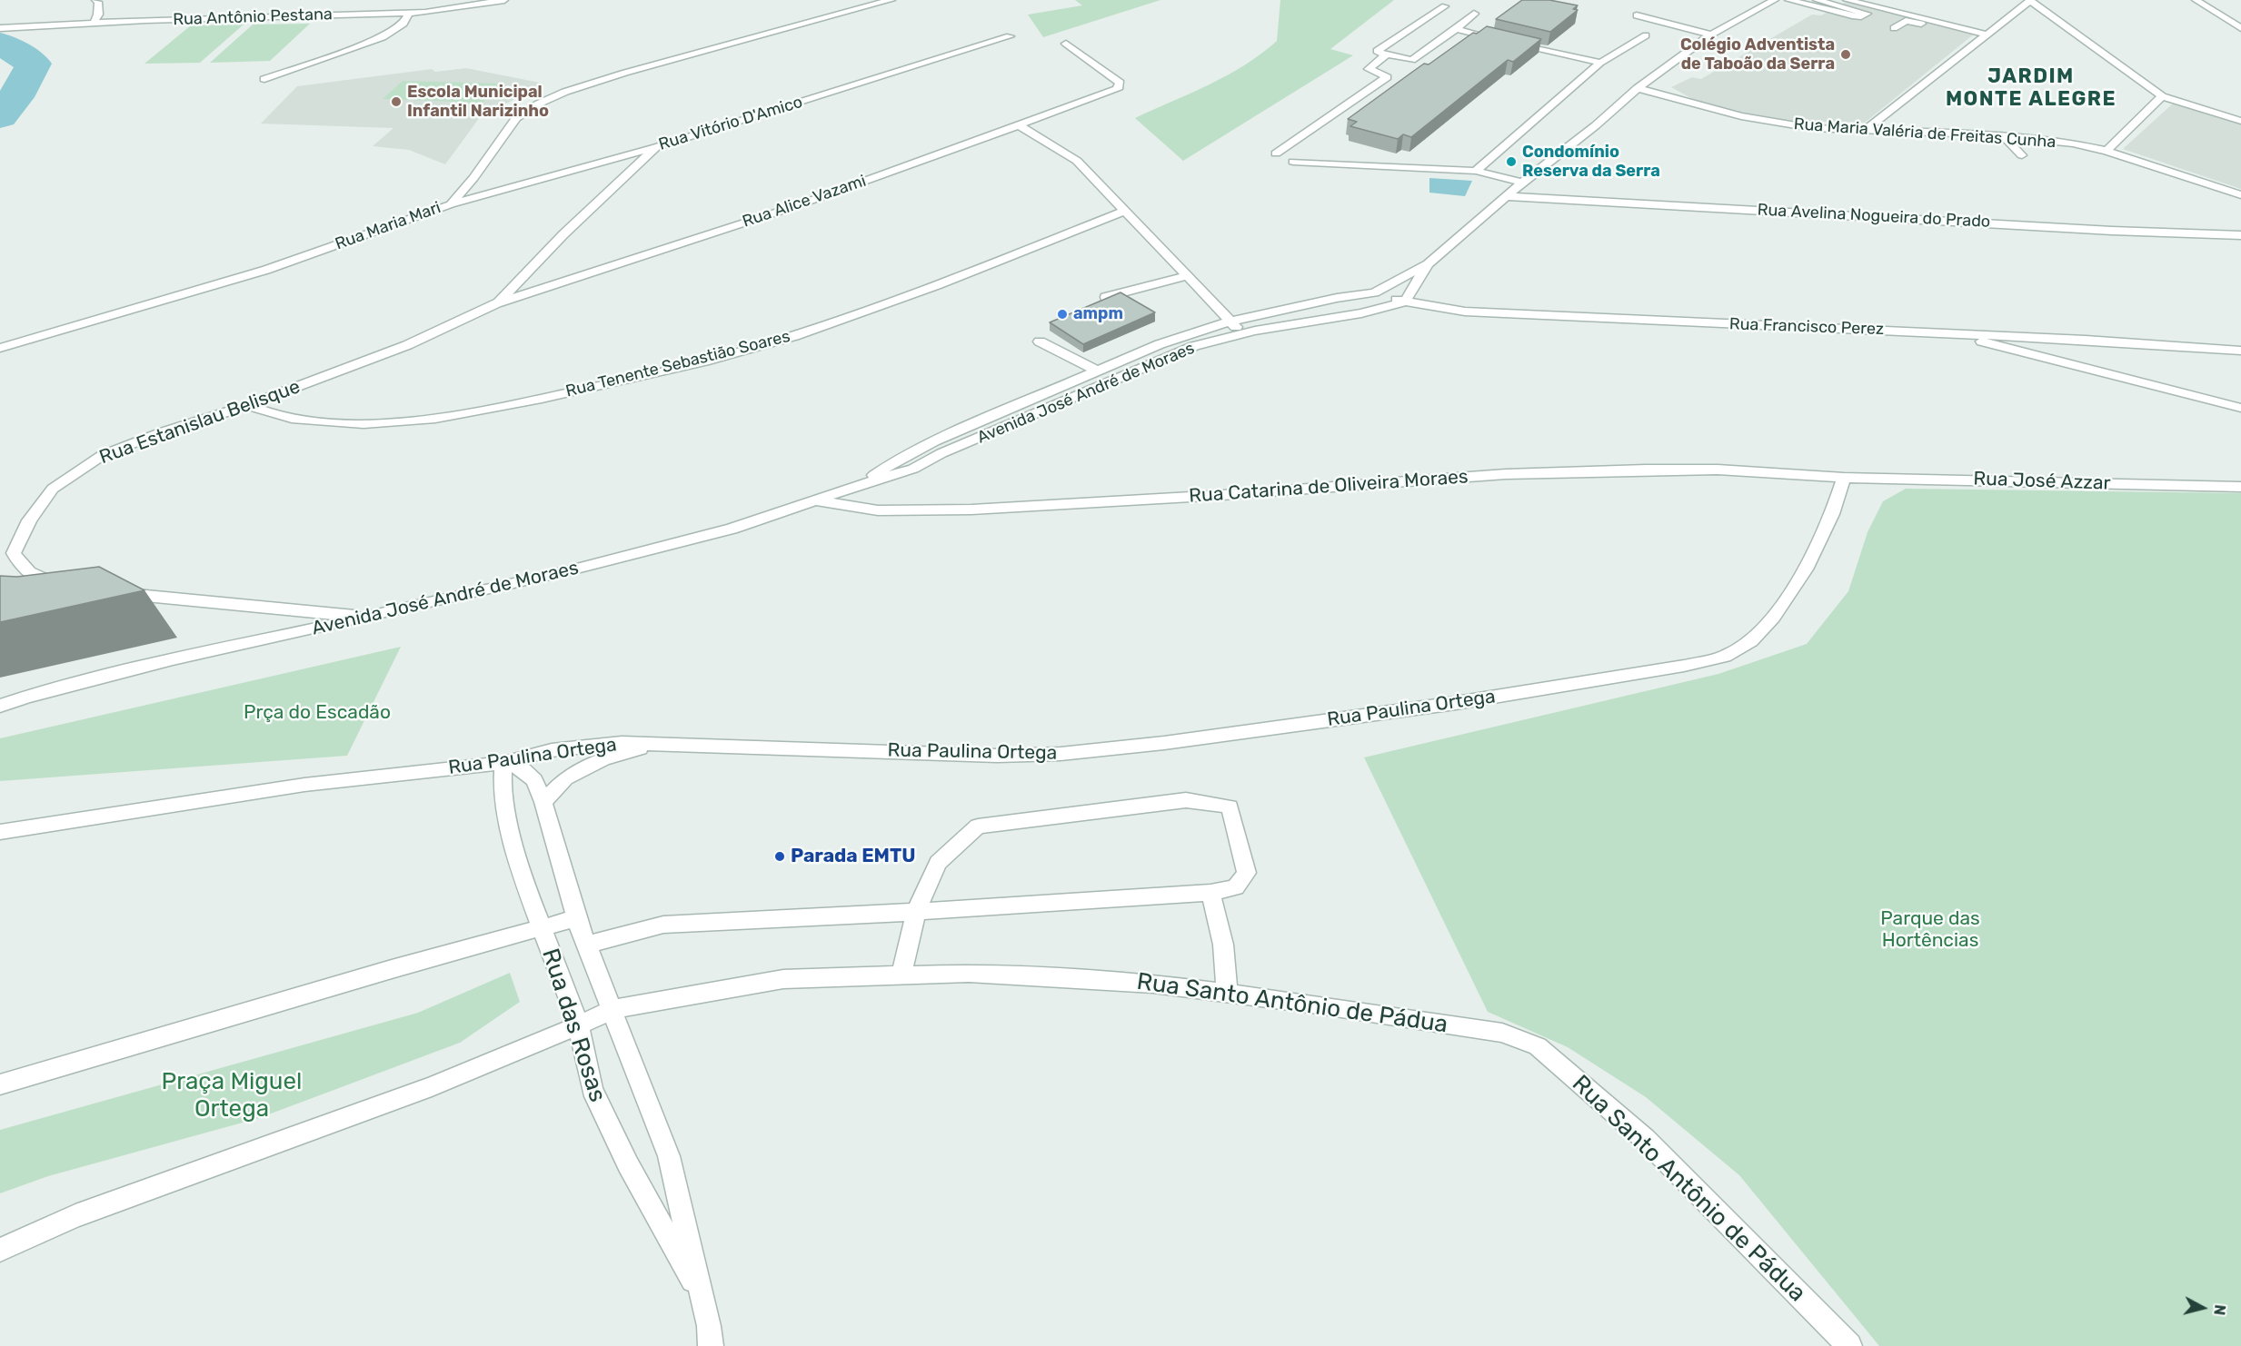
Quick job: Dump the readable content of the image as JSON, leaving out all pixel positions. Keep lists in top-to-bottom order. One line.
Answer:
{"streets":{"street":["Rua Antônio Pestana","Rua Vitório D'Amico","Rua Maria Valéria de Freitas Cunha","Rua Alice Vazami","Rua Avelina Nogueira do Prado","Rua Maria Mari","Rua Francisco Perez","Rua Tenente Sebastião Soares","Avenida José André de Moraes","Rua Estanislau Belisque","Rua José Azzar","Rua Catarina de Oliveira Moraes","Rua Paulina Ortega","Rua Santo Antônio de Pádua","Rua das Rosas"]},"crossings":[["Rua Vitório D'Amico","Rua Maria Mari"],["Rua Vitório D'Amico","Rua Estanislau Belisque"],["Rua Maria Valéria de Freitas Cunha","Avenida José André de Moraes"],["Rua Alice Vazami","Rua Estanislau Belisque"],["Rua Avelina Nogueira do Prado","Avenida José André de Moraes"],["Rua Francisco Perez","Avenida José André de Moraes"],["Rua Tenente Sebastião Soares","Rua Estanislau Belisque"],["Avenida José André de Moraes","Rua Catarina de Oliveira Moraes"],["Rua José Azzar","Rua Catarina de Oliveira Moraes"],["Rua José Azzar","Rua Paulina Ortega"],["Rua Catarina de Oliveira Moraes","Rua Paulina Ortega"],["Rua Paulina Ortega","Rua das Rosas"],["Rua Santo Antônio de Pádua","Rua das Rosas"]],"districts":["JARDIM MONTE ALEGRE"],"parks":["Prça do Escadão","Parque das Hortências","Praça Miguel Ortega"],"places":["Colégio Adventista de Taboão da Serra","Escola Municipal Infantil Narizinho","Condomínio Reserva da Serra","ampm","Parada EMTU"],"north":"right"}
